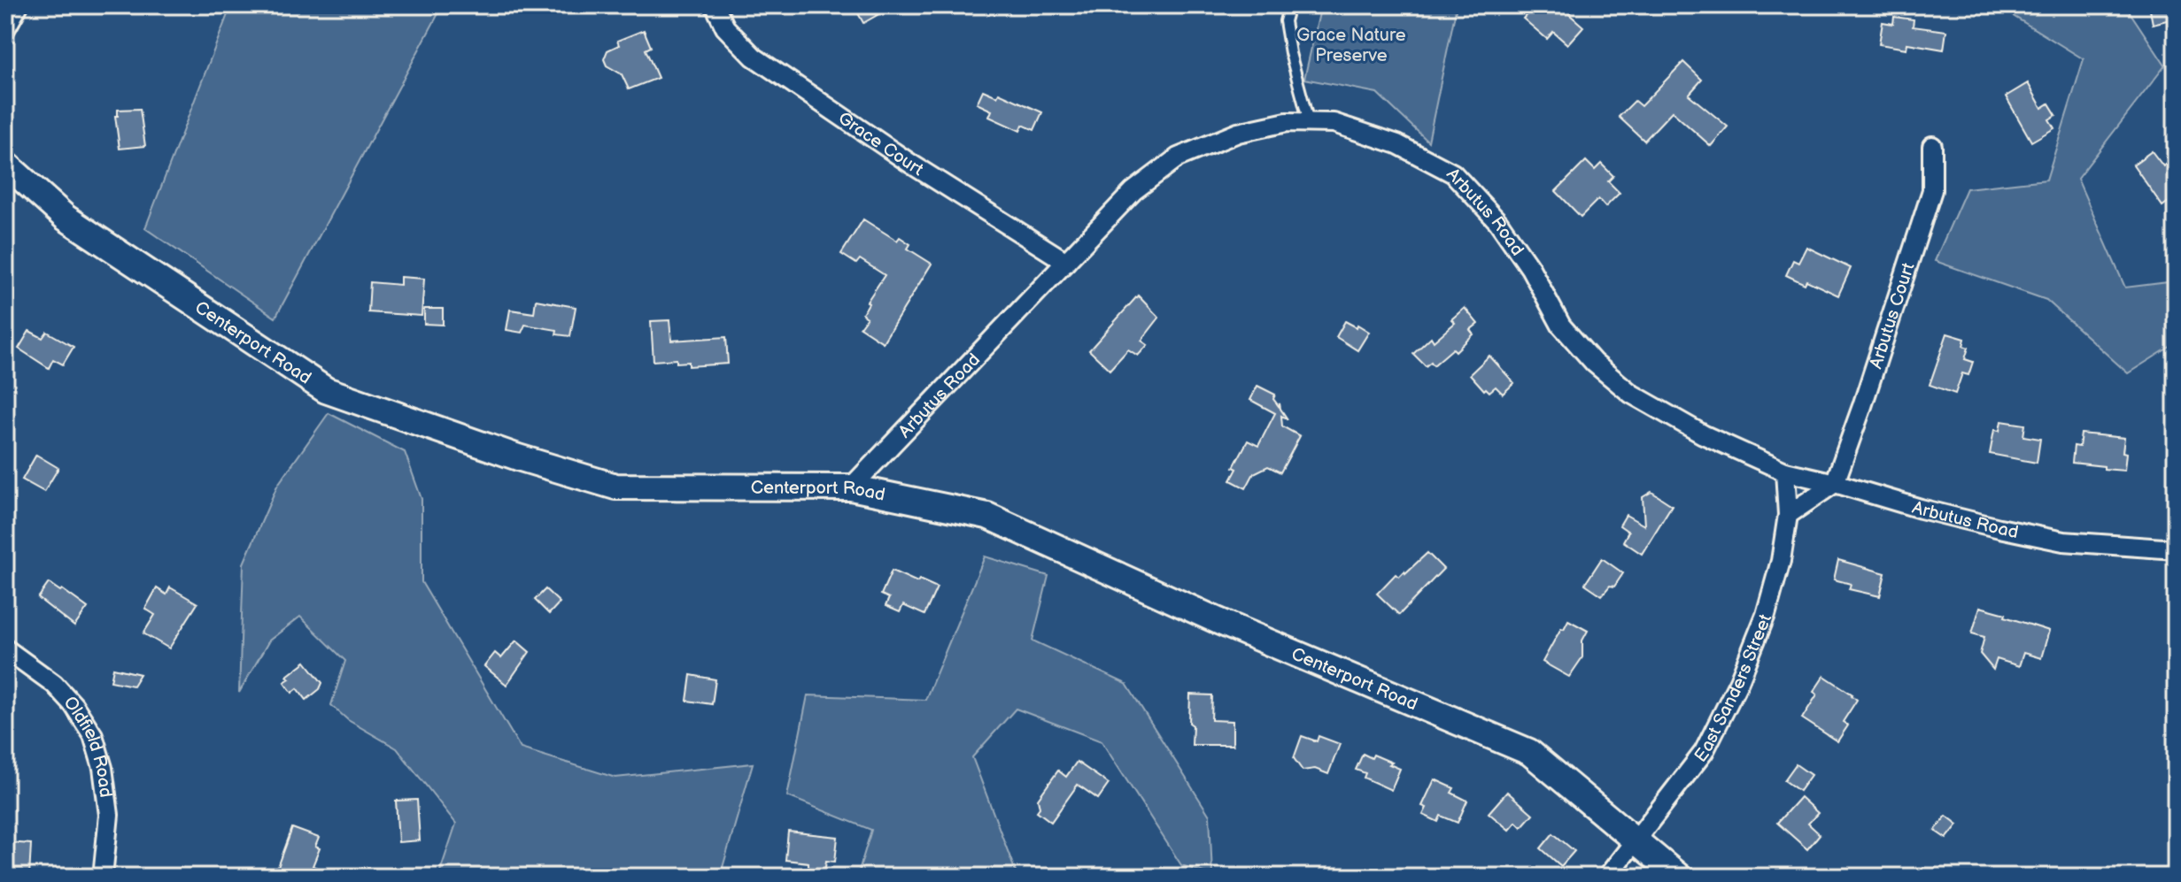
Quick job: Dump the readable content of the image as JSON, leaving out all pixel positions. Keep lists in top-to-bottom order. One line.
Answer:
{"streets":{"main road":["Centerport Road"],"street":["Grace Court","Arbutus Road","Arbutus Court","East Sanders Street","Oldfield Road"]},"crossings":[["Grace Court","Arbutus Road"],["Arbutus Road","Arbutus Court"],["Arbutus Road","Centerport Road"],["Arbutus Road","East Sanders Street"],["Centerport Road","East Sanders Street"]],"parks":["Grace Nature Preserve"]}
